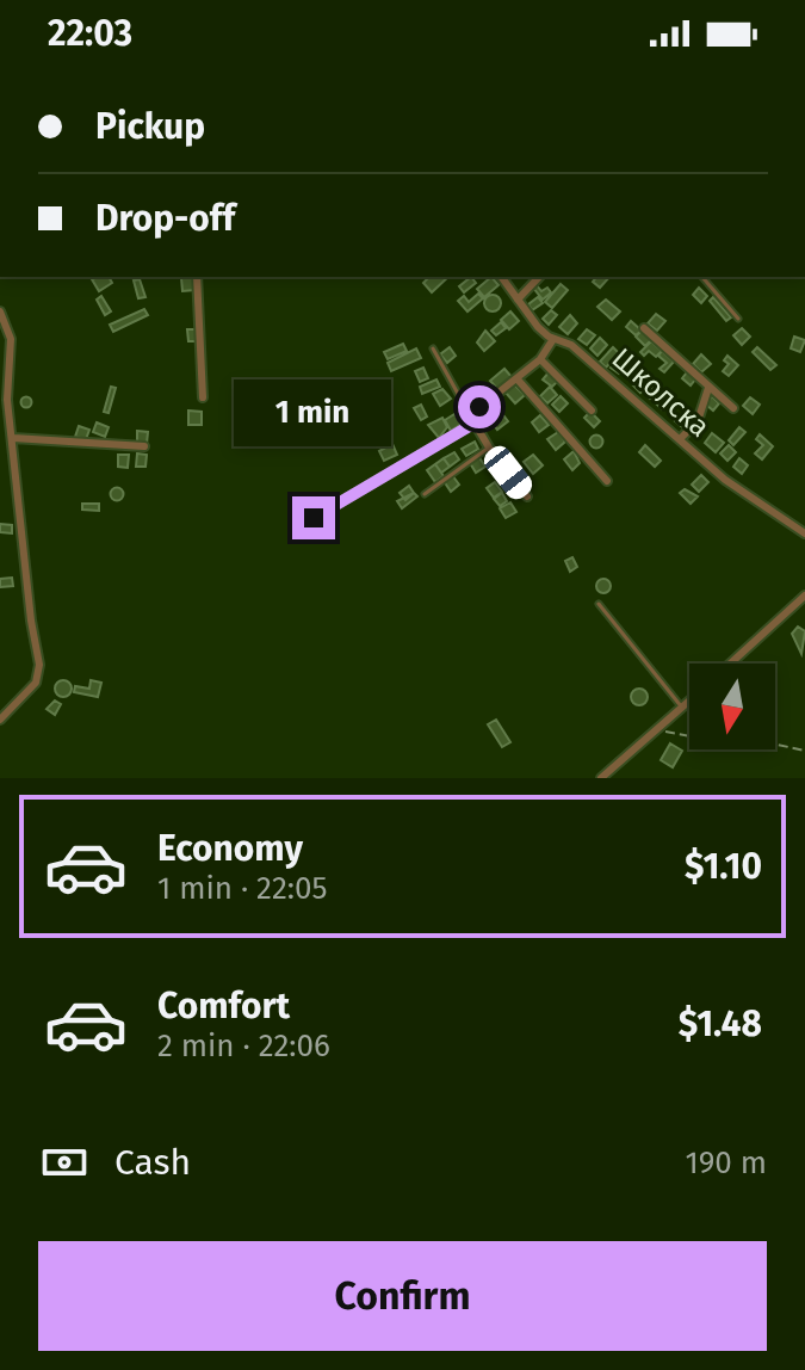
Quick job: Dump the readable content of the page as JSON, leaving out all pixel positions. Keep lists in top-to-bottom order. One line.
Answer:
{"streets":{"street":["Школска"]},"north":"bottom","page":{"status":"22:03","banner":["Pickup","Drop-off"],"bubble":"1 min","list":[{"name":"Economy","note":"1 min · 22:05","value":"$1.10"},{"name":"Comfort","note":"2 min · 22:06","value":"$1.48"}],"pay":["Cash","190 m"],"buttons":"Confirm"}}
